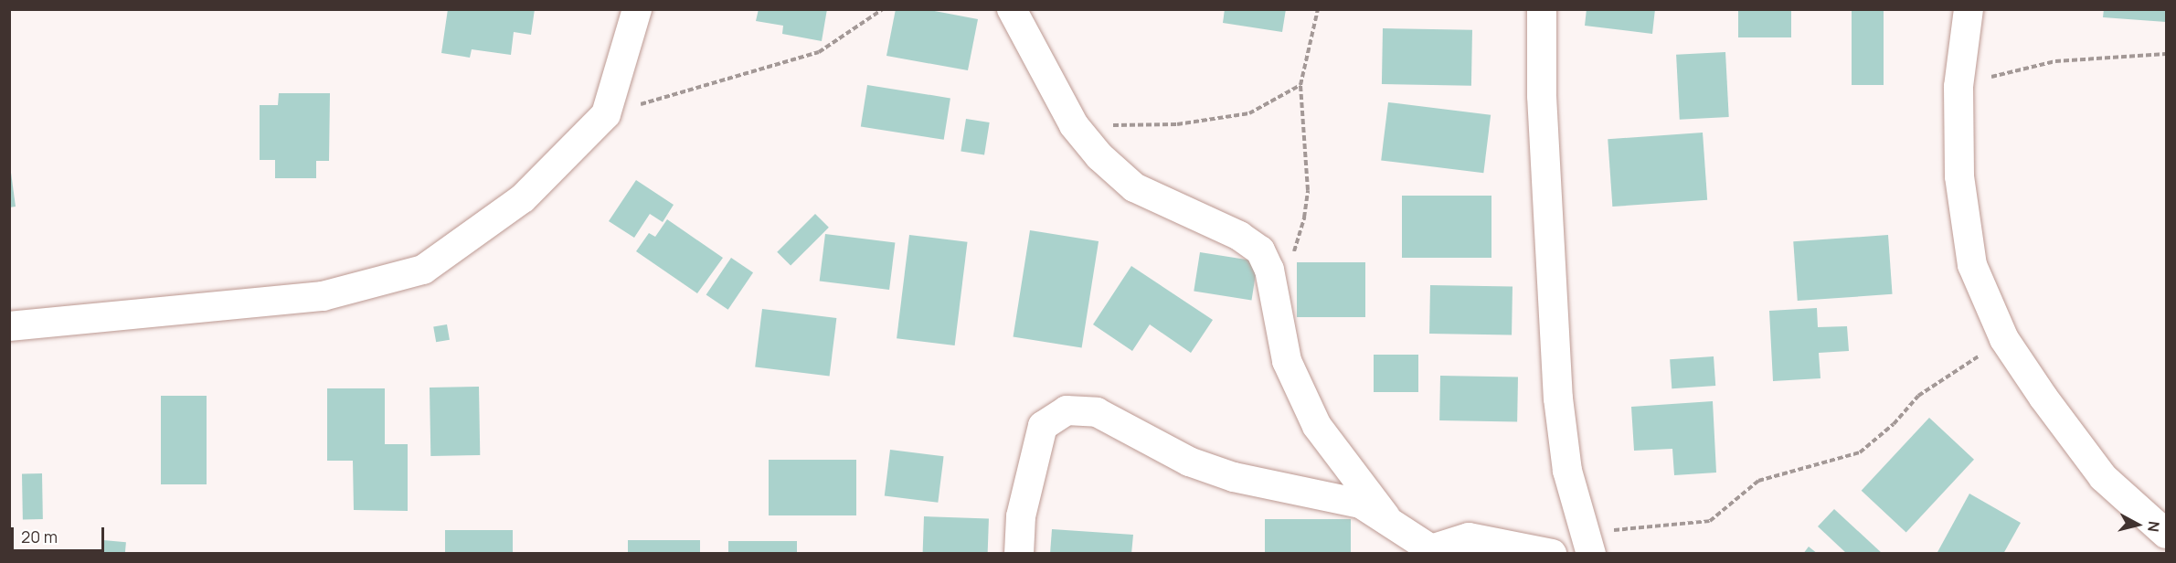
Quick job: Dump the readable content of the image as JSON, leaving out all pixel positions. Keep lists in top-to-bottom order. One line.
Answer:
{"scale_bar":"20 m","north":"right"}
